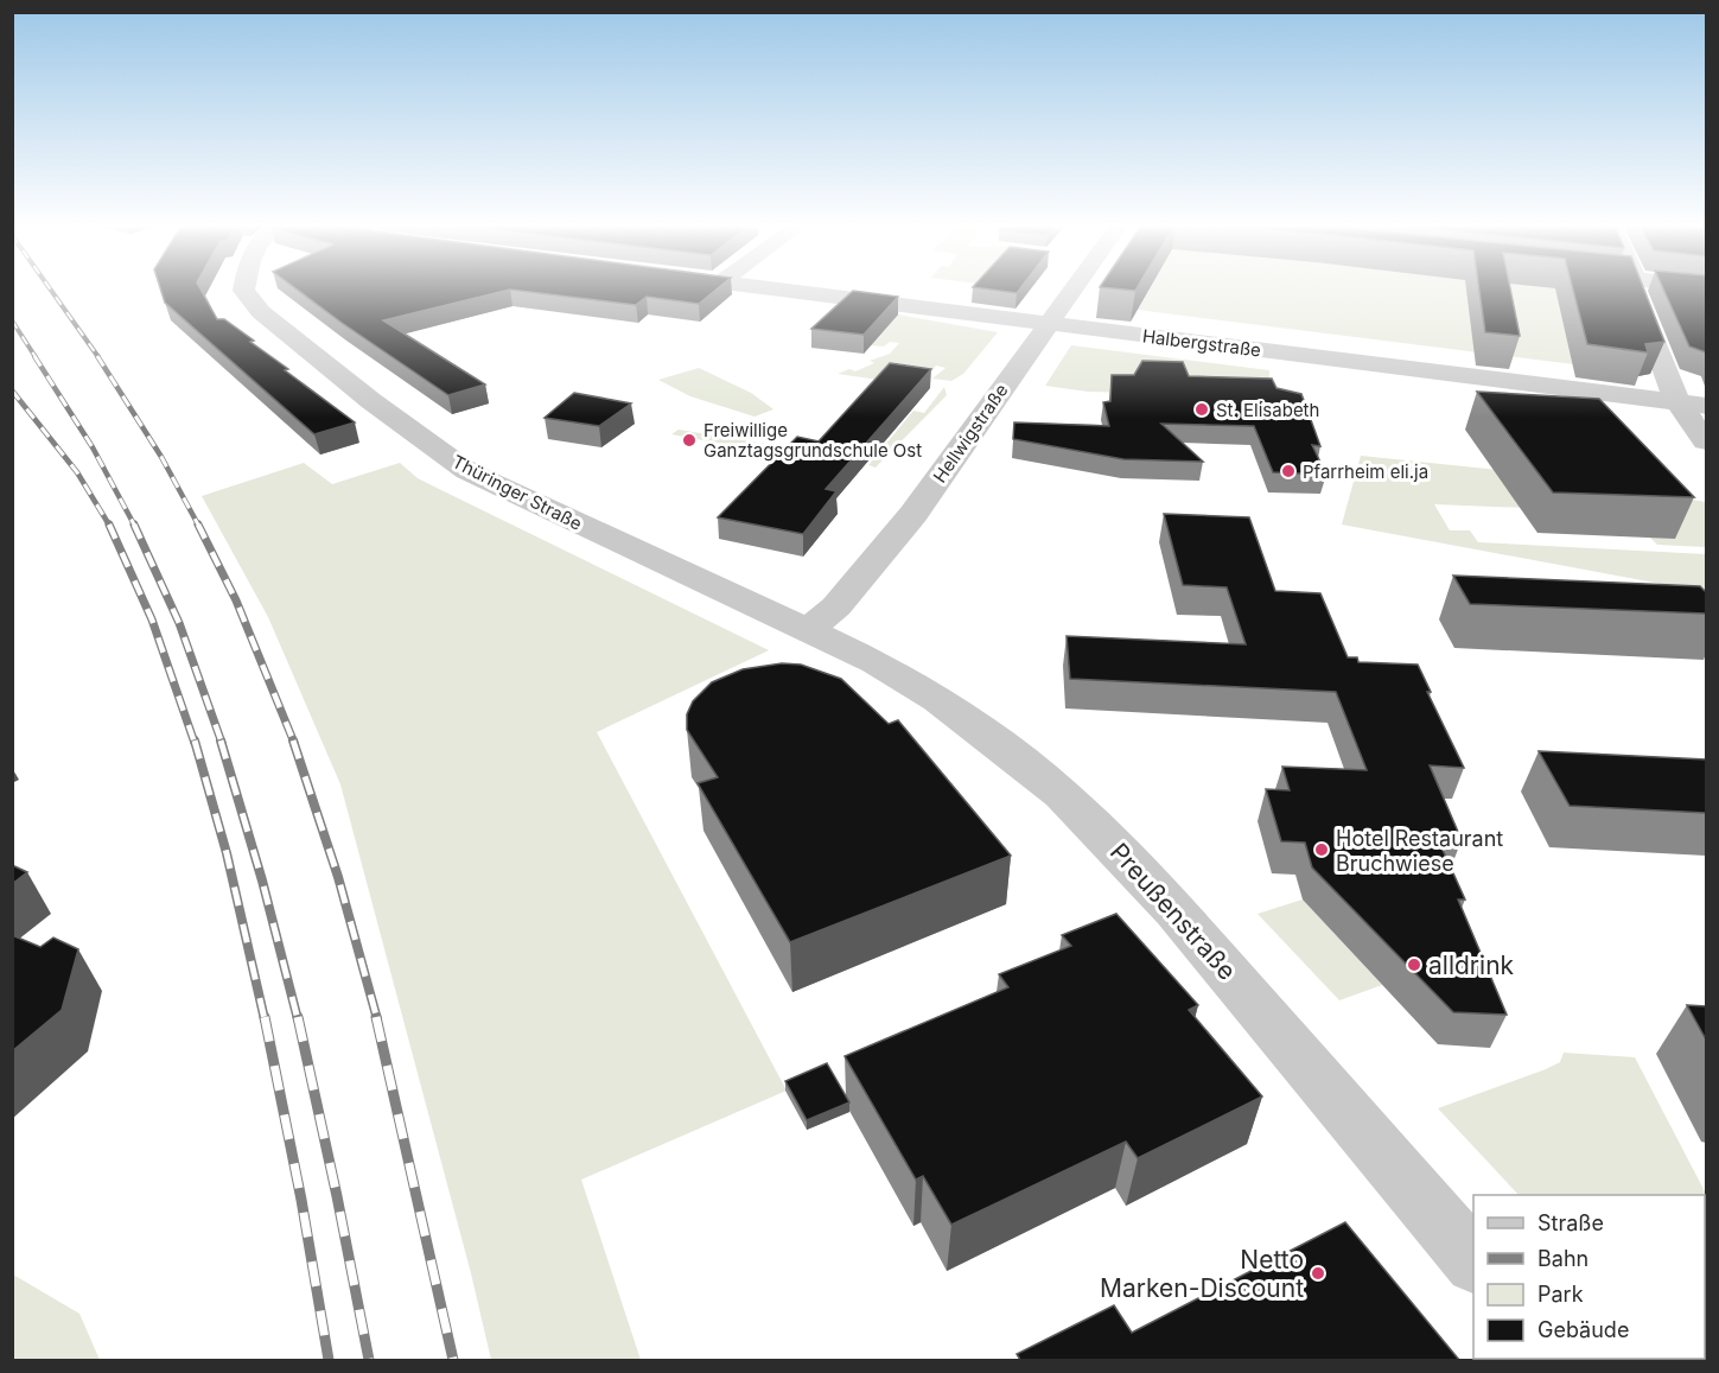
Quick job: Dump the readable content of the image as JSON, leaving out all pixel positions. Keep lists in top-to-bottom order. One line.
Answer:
{"streets":{"street":["Halbergstraße","Hellwigstraße","Thüringer Straße","Preußenstraße"]},"crossings":[["Halbergstraße","Hellwigstraße"],["Hellwigstraße","Thüringer Straße"],["Hellwigstraße","Preußenstraße"],["Thüringer Straße","Preußenstraße"]],"places":["St. Elisabeth","Freiwillige Ganztagsgrundschule Ost","Pfarrheim eli.ja","Hotel Restaurant Bruchwiese","alldrink","Netto Marken-Discount"],"legend":["Straße","Bahn","Park","Gebäude"]}
